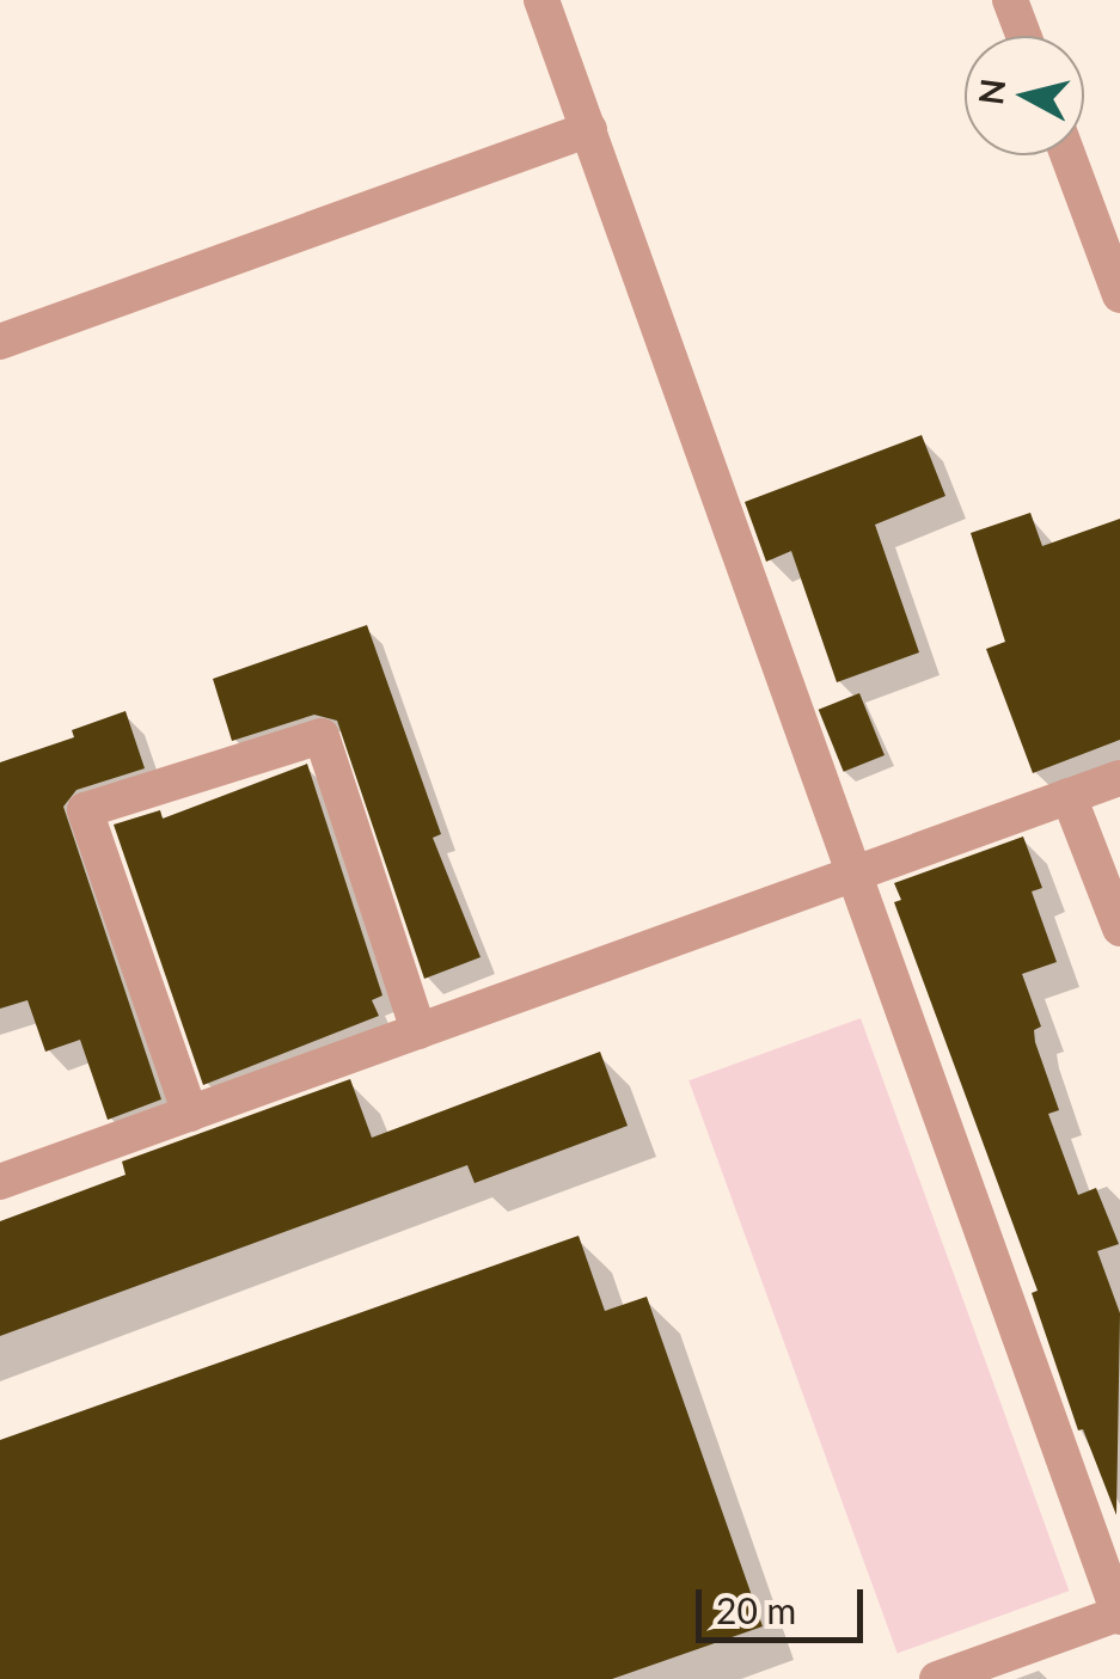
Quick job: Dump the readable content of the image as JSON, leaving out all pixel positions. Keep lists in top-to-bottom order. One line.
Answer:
{"scale_bar":"20 m","north":"left"}
